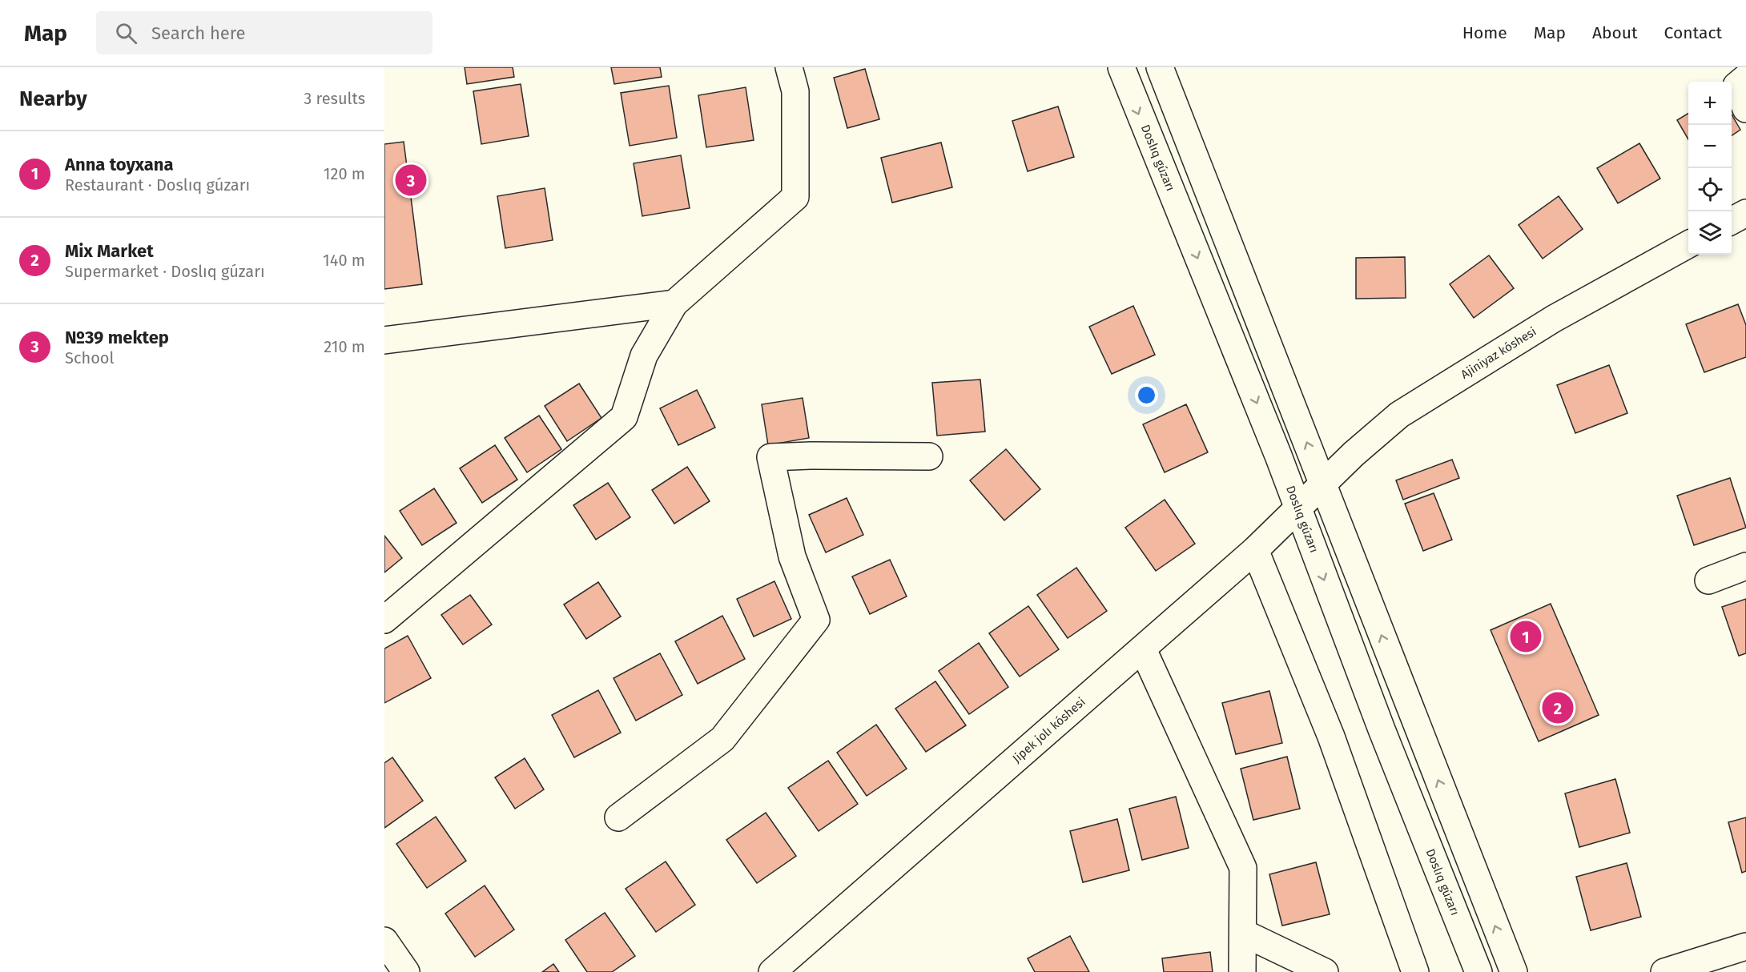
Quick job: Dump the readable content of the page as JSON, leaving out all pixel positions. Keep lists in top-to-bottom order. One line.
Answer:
{"streets":{"street":["Doslıq gúzarı","Ajiniyaz kóshesi","Jipek jolı kóshesi"]},"crossings":[["Doslıq gúzarı","Jipek jolı kóshesi"],["Ajiniyaz kóshesi","Jipek jolı kóshesi"]],"page":{"header":"Map","search":"Search here","nav":["Home","Map","About","Contact"],"heading":["Nearby","3 results"],"map_buttons":["+","−"],"list":[{"mark":"1","name":"Anna toyxana","note":"Restaurant · Doslıq gúzarı","value":"120 m"},{"mark":"2","name":"Mix Market","note":"Supermarket · Doslıq gúzarı","value":"140 m"},{"mark":"3","name":"№39 mektep","note":"School","value":"210 m"}],"pins":["3","1","2"]}}
